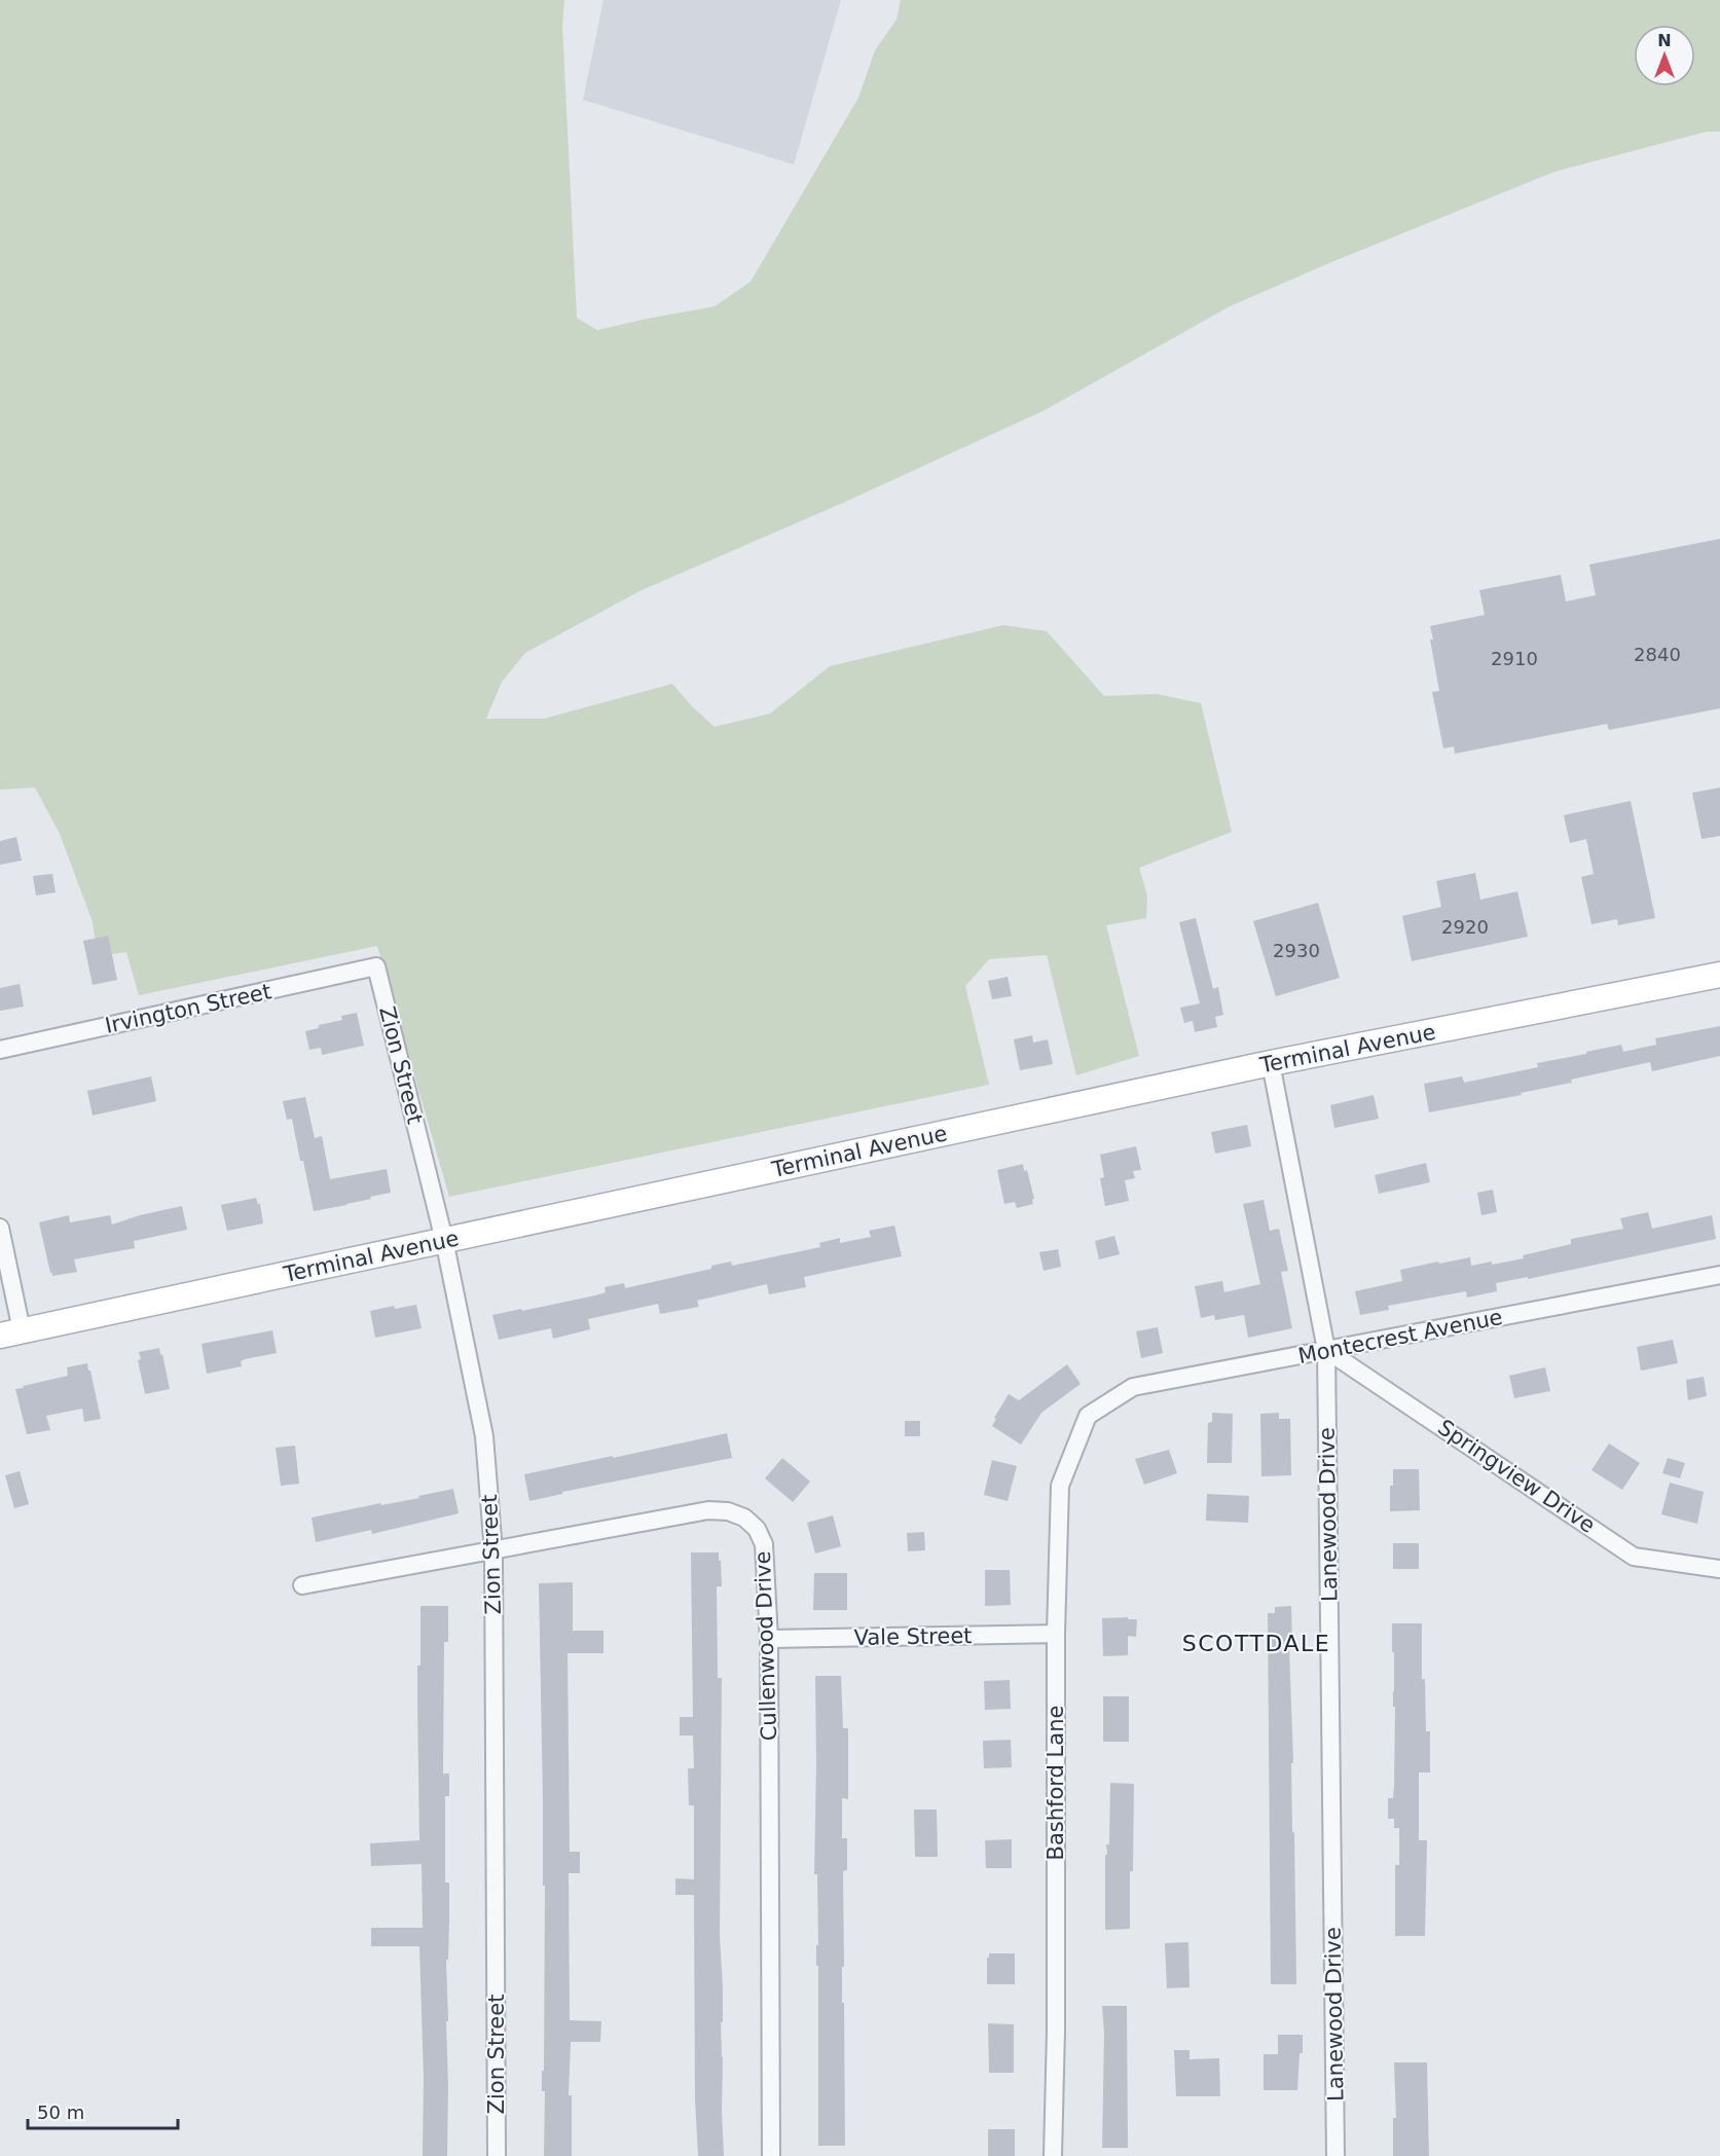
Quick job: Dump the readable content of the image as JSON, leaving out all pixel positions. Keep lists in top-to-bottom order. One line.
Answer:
{"streets":{"street":["Irvington Street","Terminal Avenue","Zion Street","Montecrest Avenue","Springview Drive","Lanewood Drive","Vale Street","Cullenwood Drive","Bashford Lane"]},"crossings":[["Irvington Street","Zion Street"],["Terminal Avenue","Zion Street"],["Terminal Avenue","Lanewood Drive"],["Zion Street","Cullenwood Drive"],["Montecrest Avenue","Springview Drive"],["Montecrest Avenue","Lanewood Drive"],["Montecrest Avenue","Bashford Lane"],["Springview Drive","Lanewood Drive"],["Vale Street","Cullenwood Drive"],["Vale Street","Bashford Lane"]],"districts":["SCOTTDALE"],"house_numbers":["2840","2910","2920","2930"],"scale_bar":"50 m","north":"top"}
